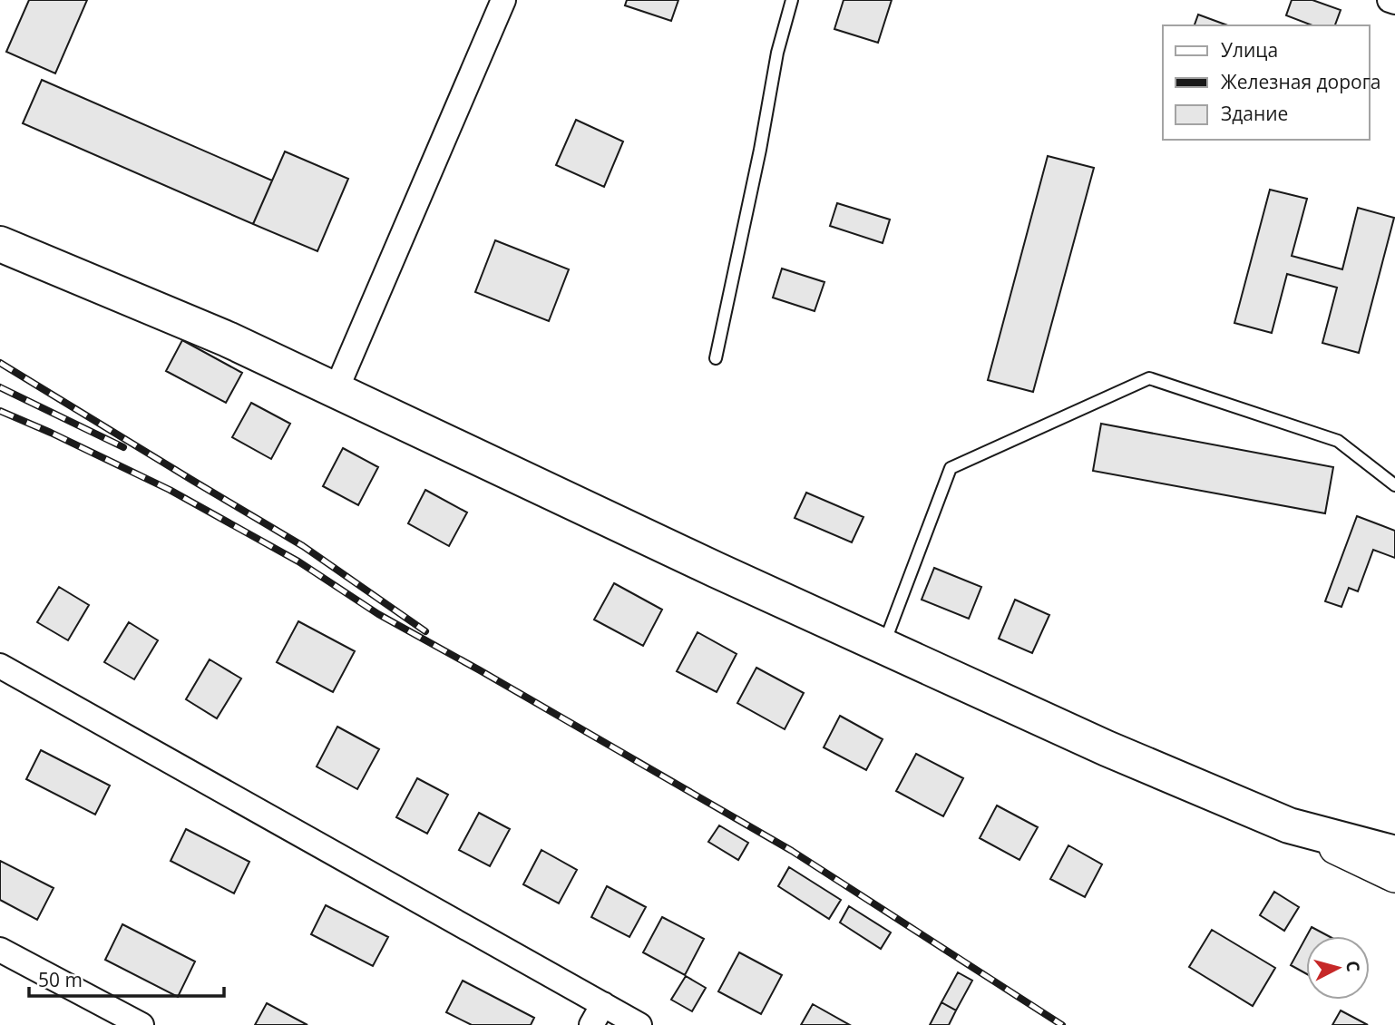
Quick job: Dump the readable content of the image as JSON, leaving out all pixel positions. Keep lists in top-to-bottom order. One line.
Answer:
{"legend":["Улица","Железная дорога","Здание"],"scale_bar":"50 m","north":"right"}
